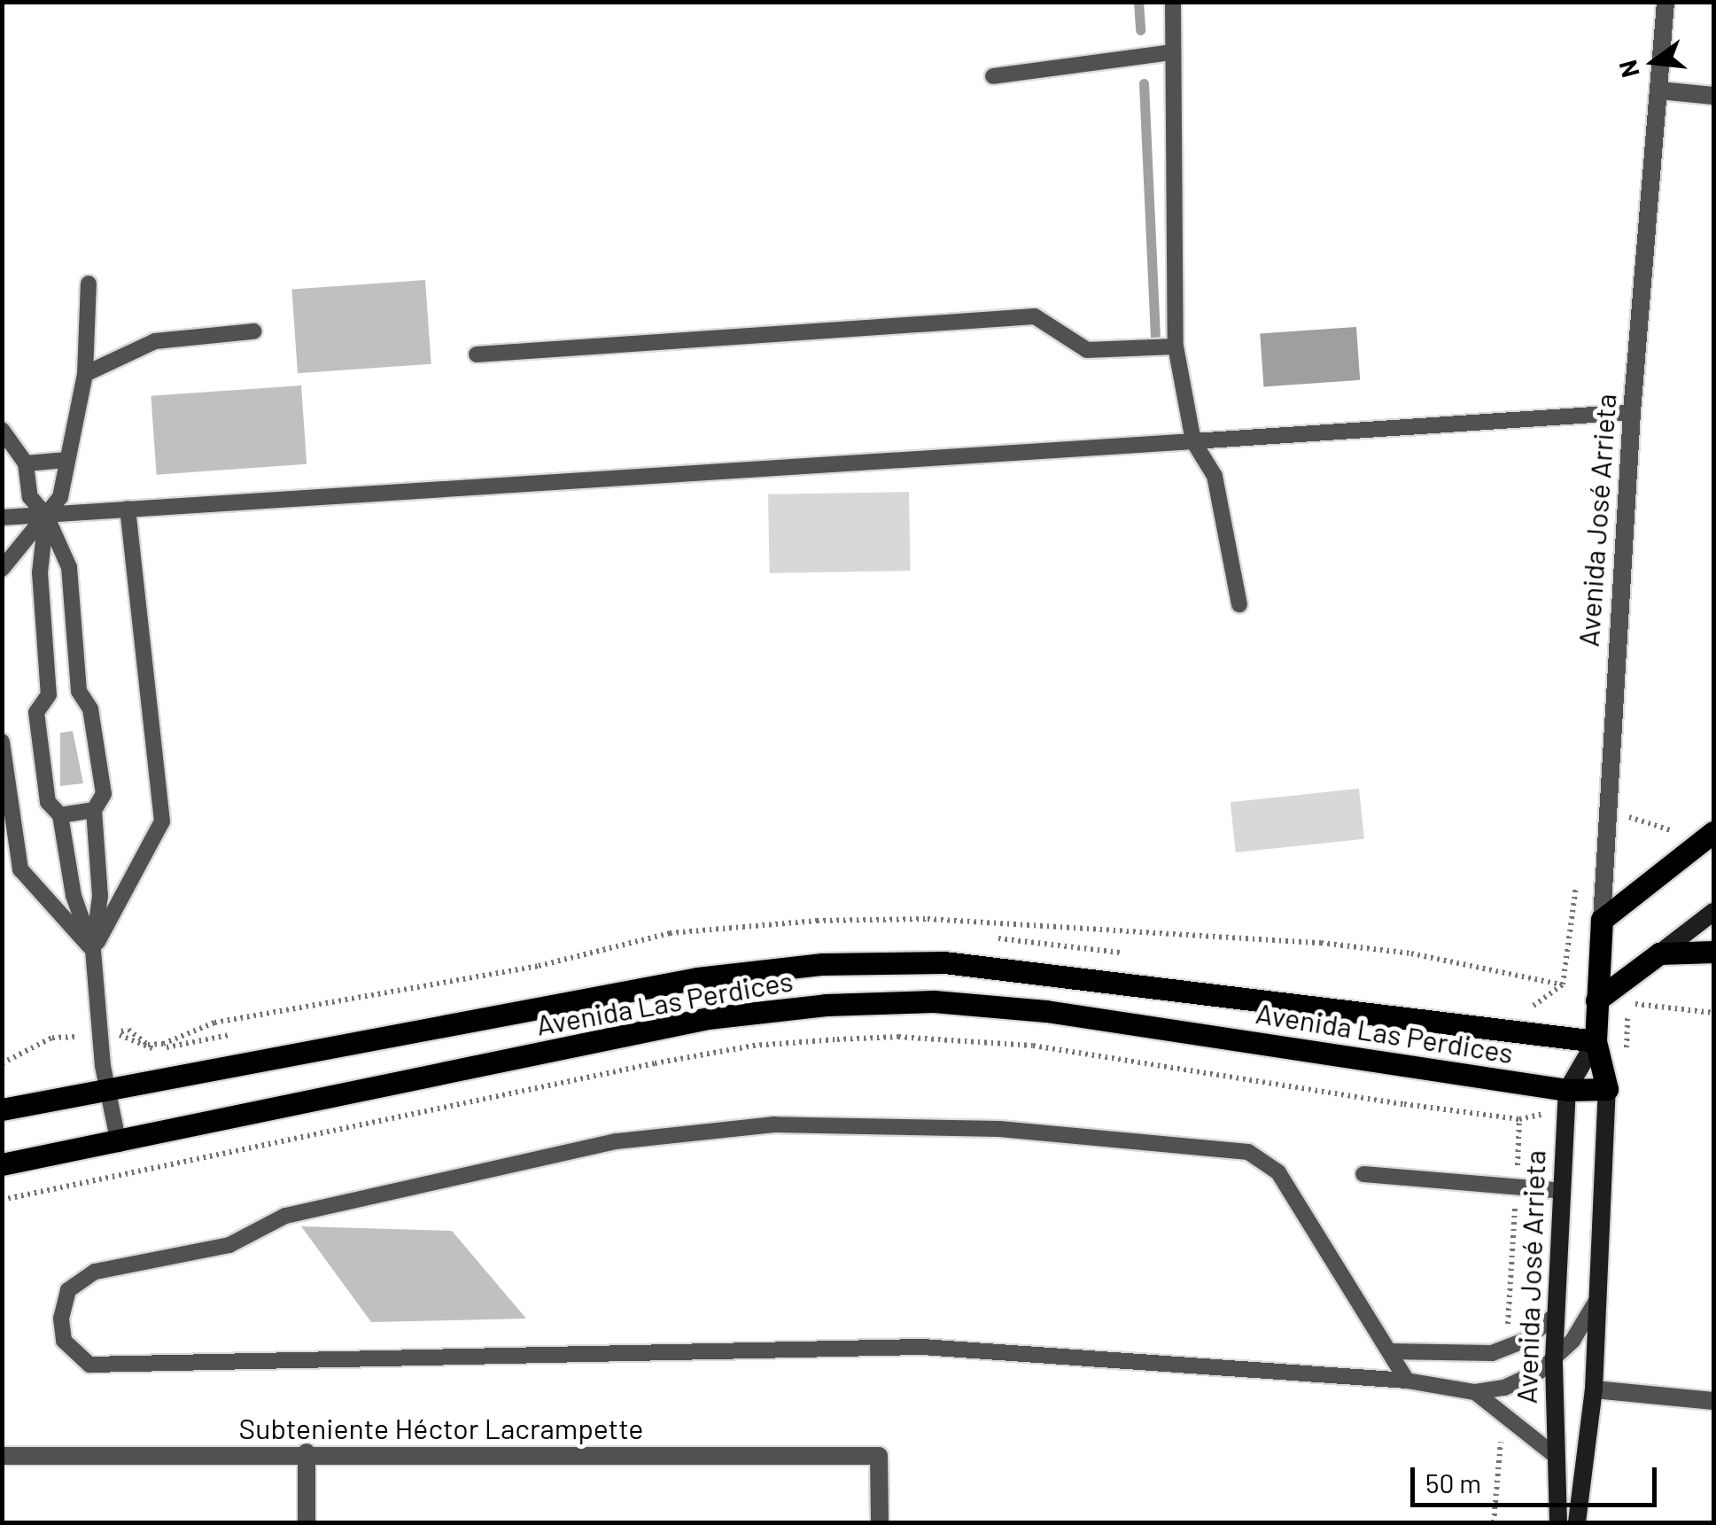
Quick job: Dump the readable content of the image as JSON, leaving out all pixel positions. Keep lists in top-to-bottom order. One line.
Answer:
{"streets":{"main road":["Avenida José Arrieta","Avenida Las Perdices"],"street":["Subteniente Héctor Lacrampette"]},"crossings":[["Avenida José Arrieta","Avenida Las Perdices"]],"scale_bar":"50 m","north":"left"}
